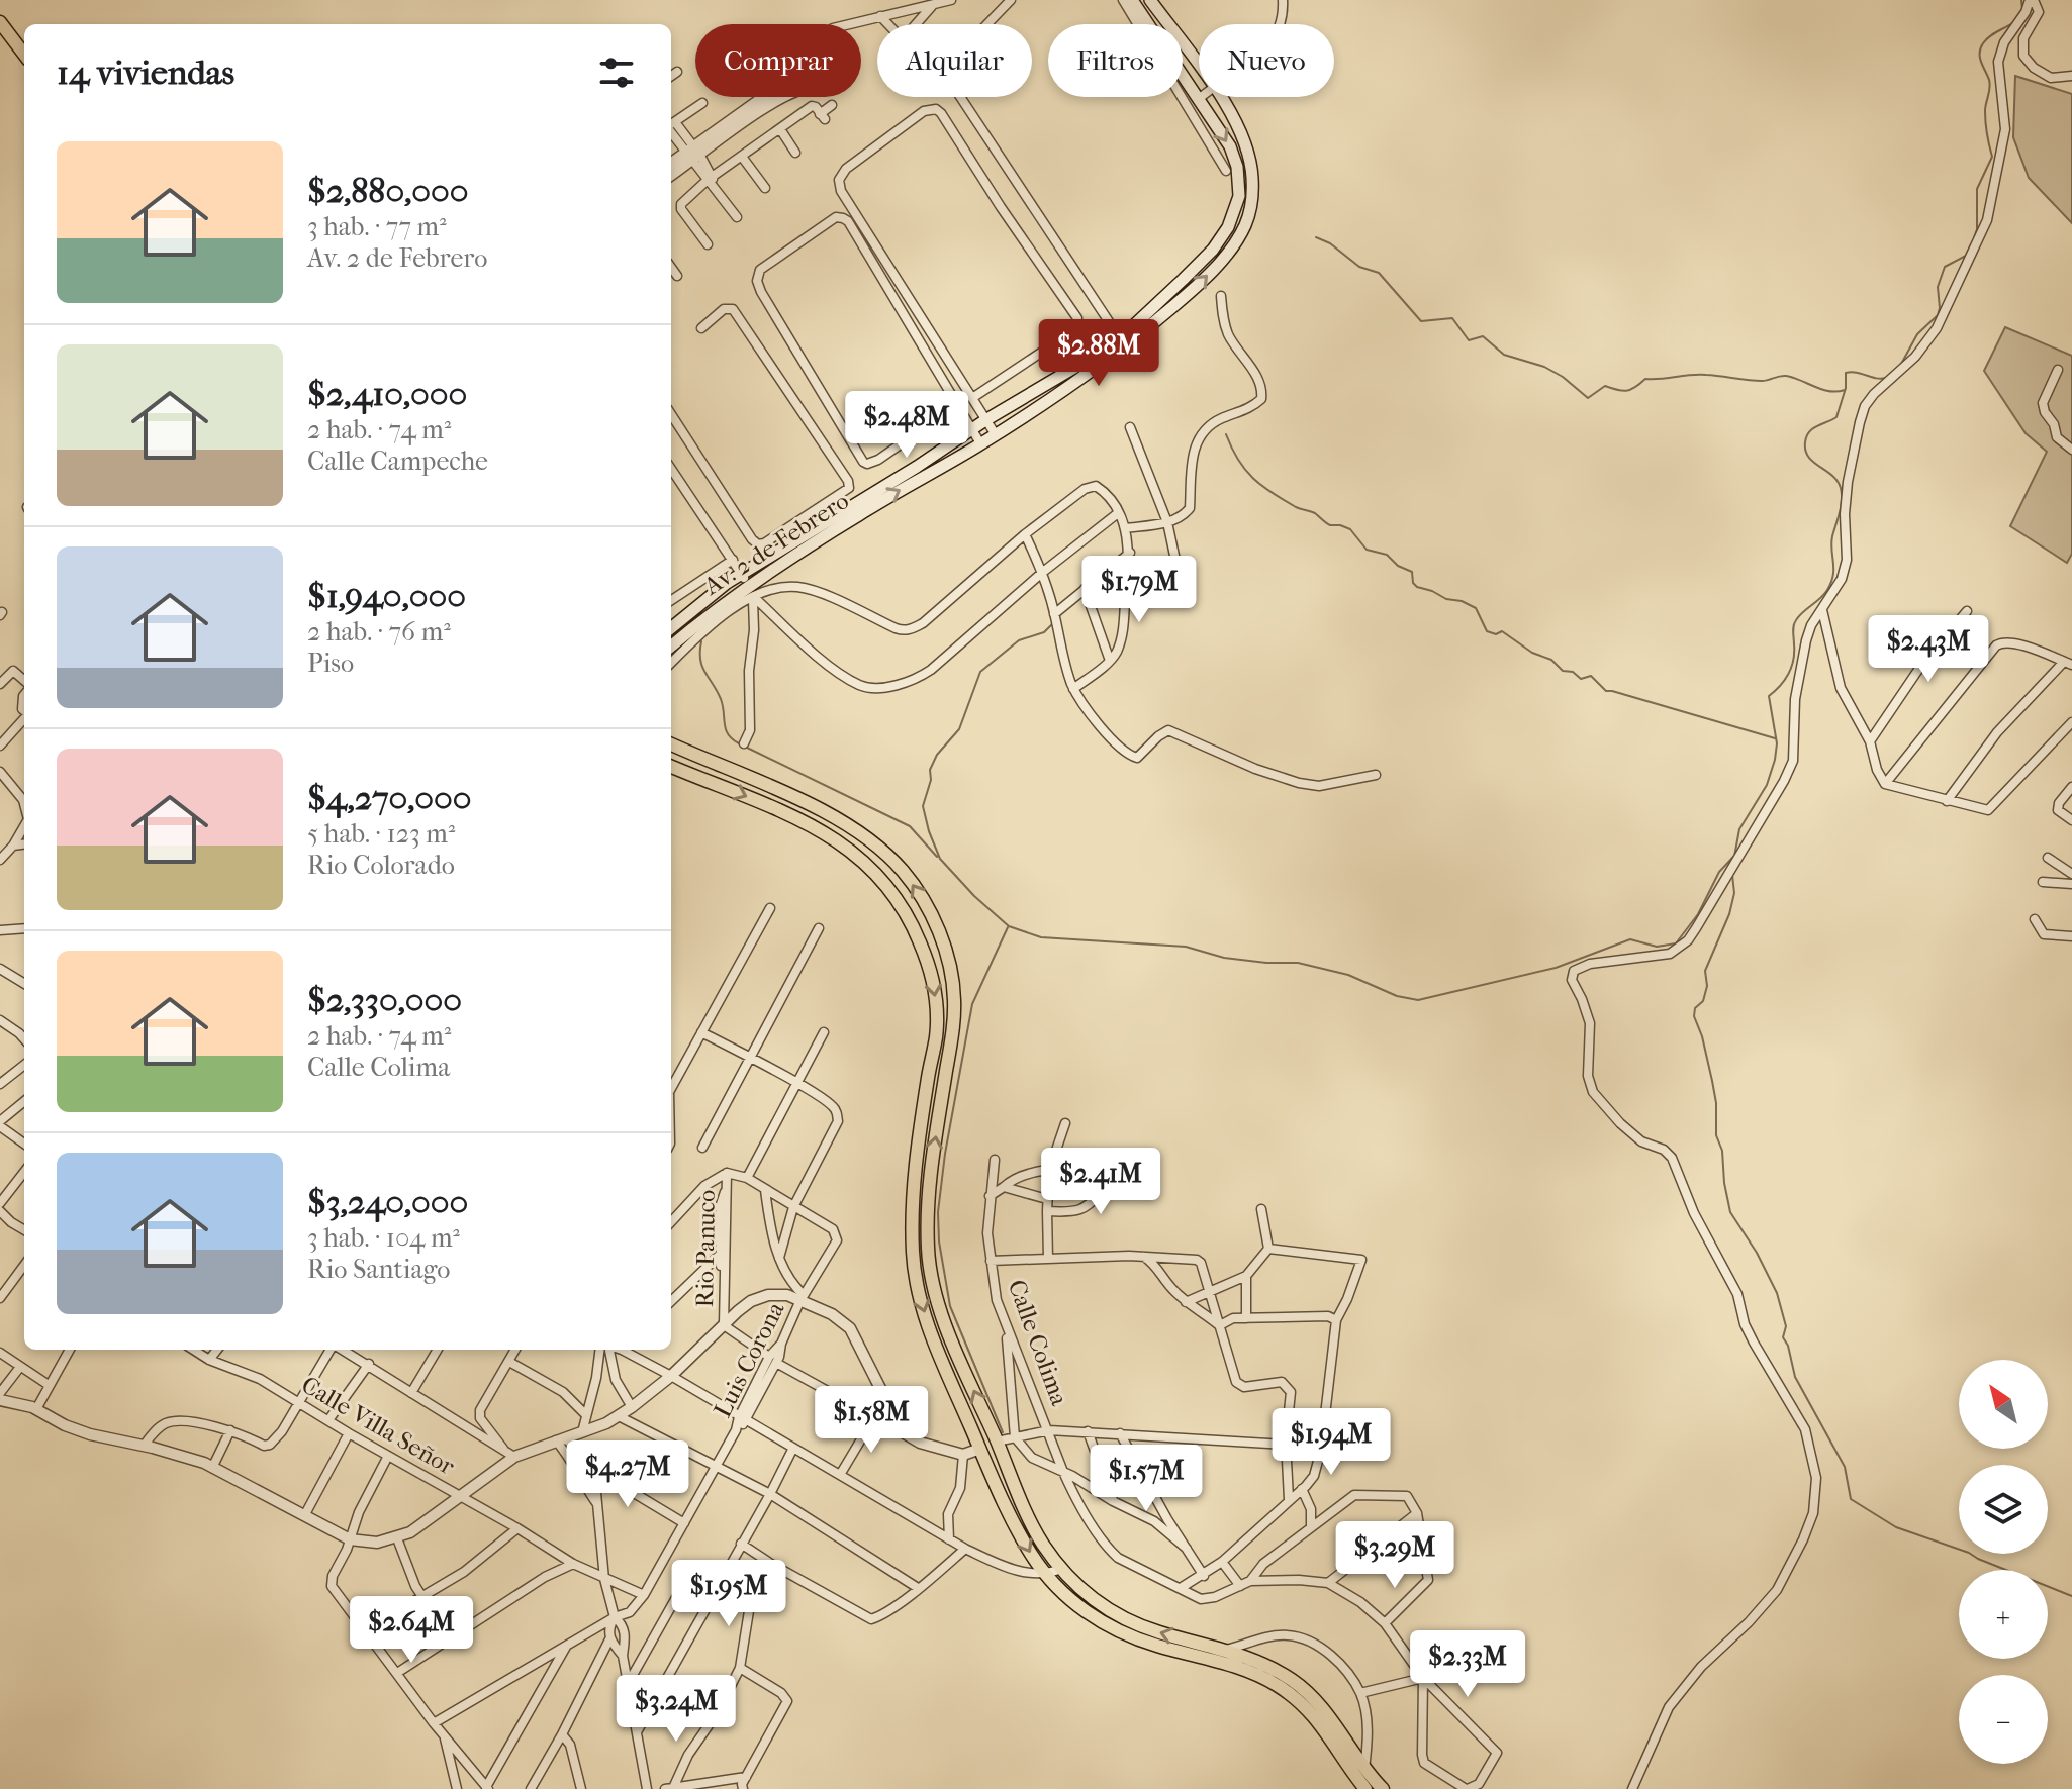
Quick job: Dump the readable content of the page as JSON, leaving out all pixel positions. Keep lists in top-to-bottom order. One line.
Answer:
{"streets":{"main road":["Av. 2 de Febrero"],"street":["Rio Panuco","Calle Colima","Luis Corona","Calle Villa Señor"]},"crossings":[["Luis Corona","Calle Villa Señor"]],"north":"top left","page":{"chip":["Comprar","Alquilar","Filtros","Nuevo"],"heading":"14 viviendas","list":[{"name":"$2,880,000","note":"3 hab. · 77 m² · Av. 2 de Febrero"},{"name":"$2,410,000","note":"2 hab. · 74 m² · Calle Campeche"},{"name":"$1,940,000","note":"2 hab. · 76 m² · Piso"},{"name":"$4,270,000","note":"5 hab. · 123 m² · Rio Colorado"},{"name":"$2,330,000","note":"2 hab. · 74 m² · Calle Colima"},{"name":"$3,240,000","note":"3 hab. · 104 m² · Rio Santiago"}],"price":["$2.88M","$2.48M","$1.79M","$2.43M","$2.41M","$1.58M","$1.94M","$4.27M","$1.57M","$3.29M","$1.95M","$2.64M","$2.33M","$3.24M"],"map_buttons":["+","−"]}}
